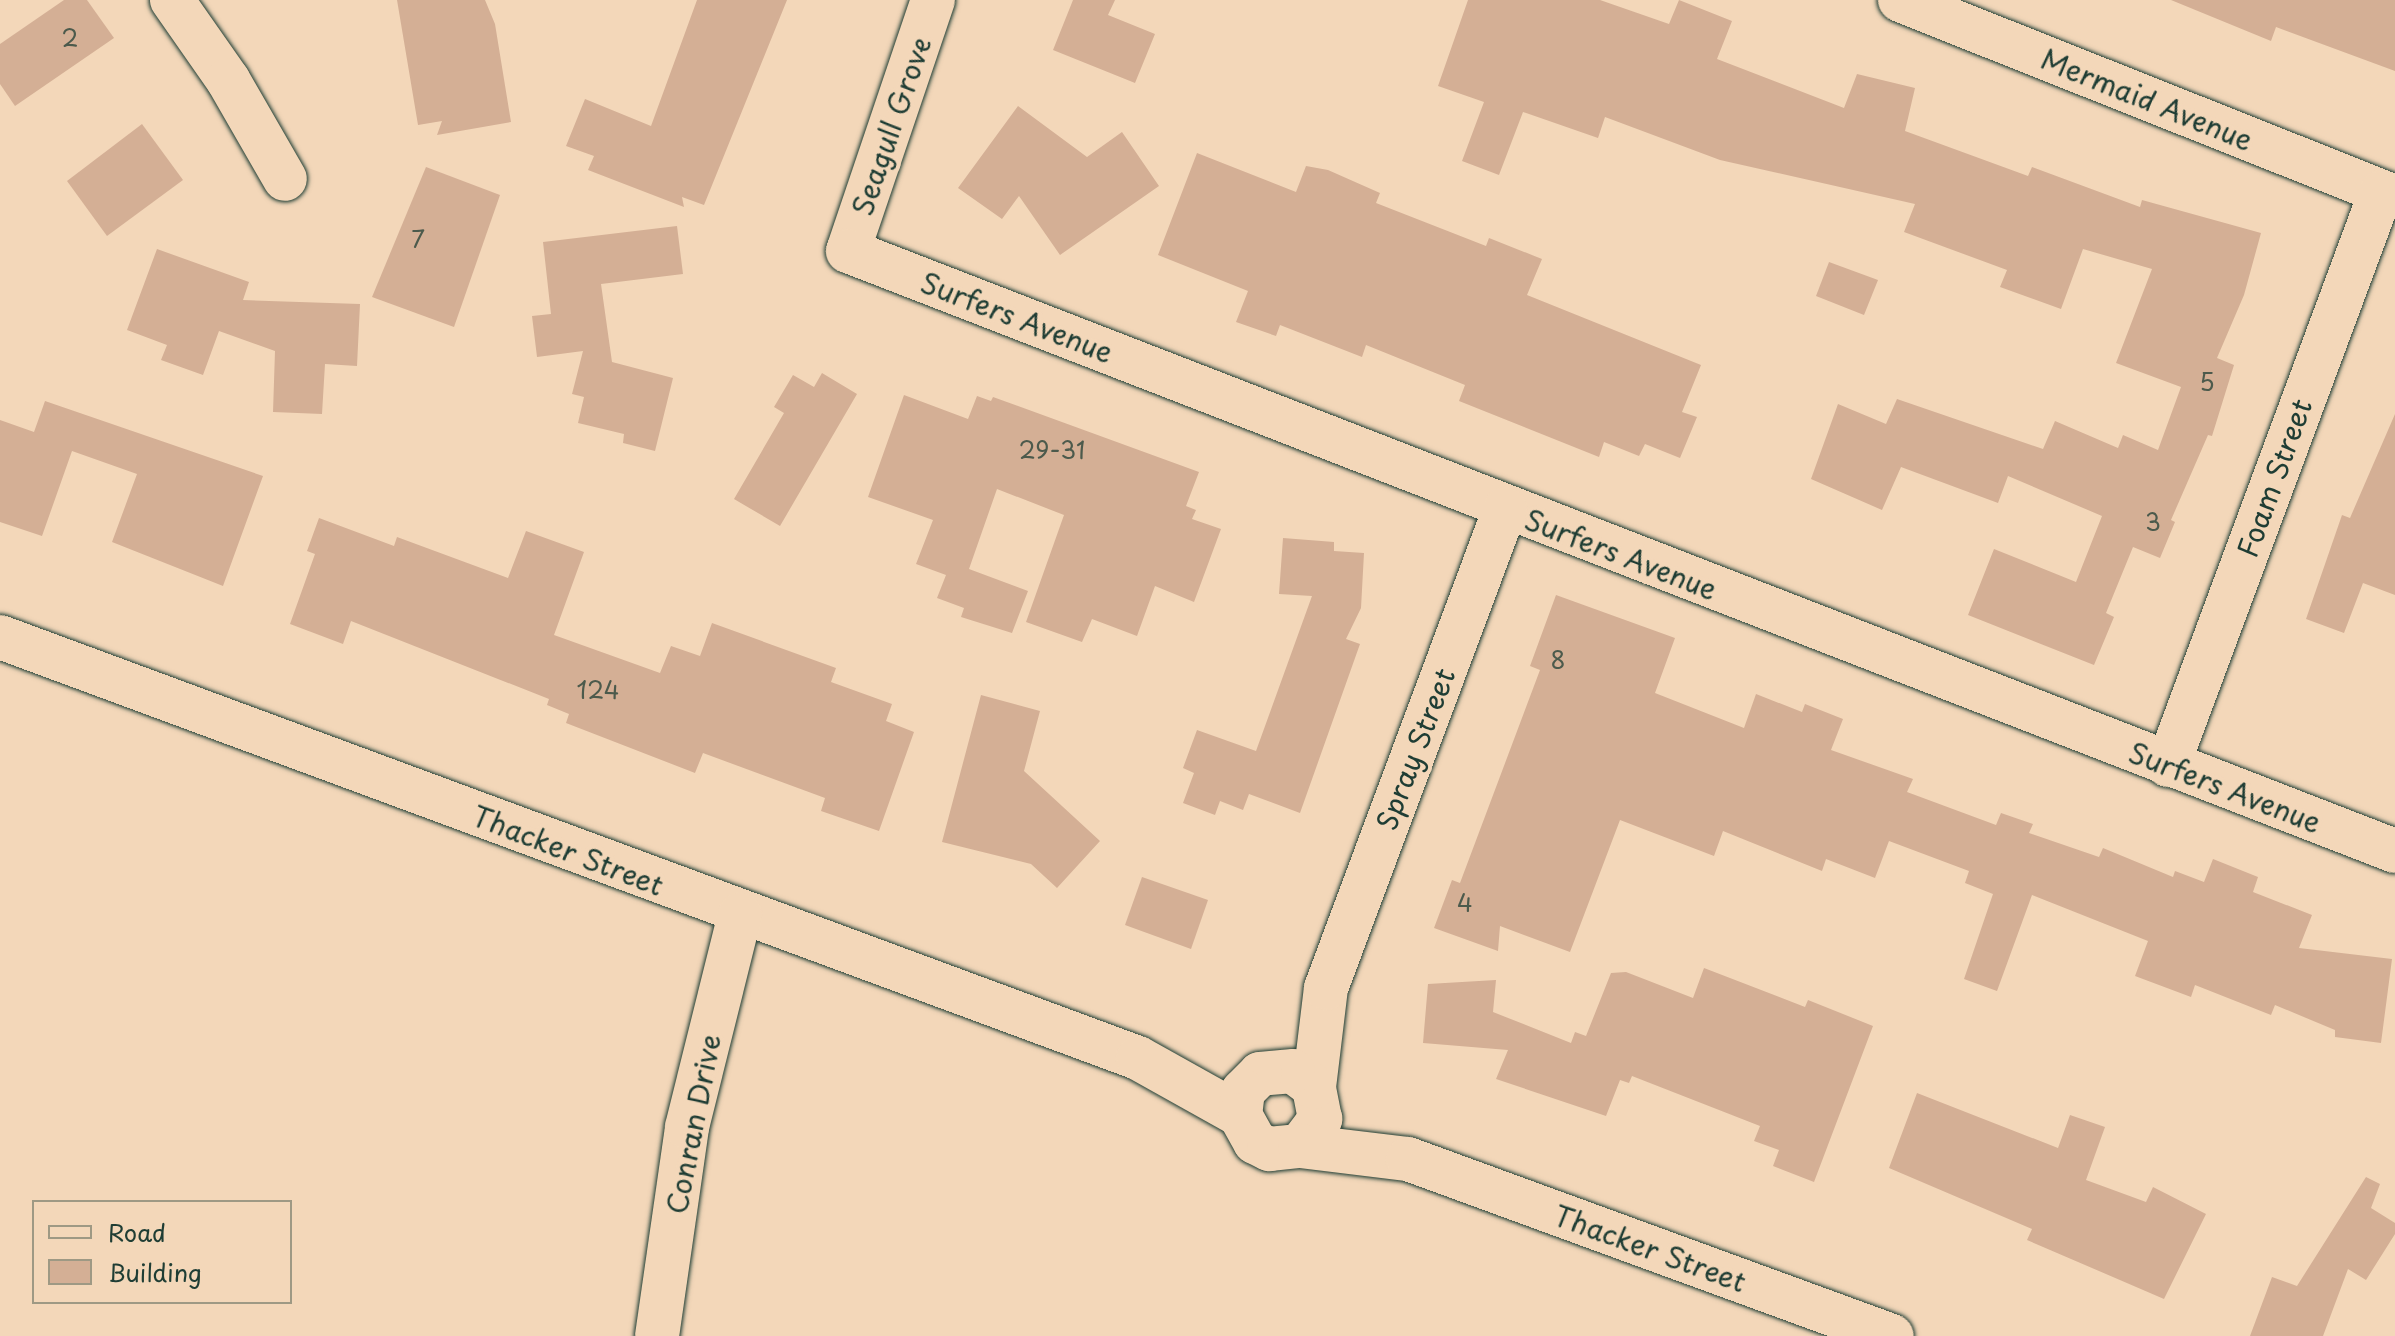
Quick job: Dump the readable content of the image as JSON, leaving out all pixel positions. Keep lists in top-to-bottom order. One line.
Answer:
{"streets":{"street":["Mermaid Avenue","Seagull Grove","Surfers Avenue","Foam Street","Spray Street","Thacker Street","Conran Drive"]},"crossings":[["Mermaid Avenue","Foam Street"],["Seagull Grove","Surfers Avenue"],["Surfers Avenue","Foam Street"],["Surfers Avenue","Spray Street"],["Spray Street","Thacker Street"],["Thacker Street","Conran Drive"]],"house_numbers":["2","7","5","29-31","3","8","124","4"],"legend":["Road","Building"]}
